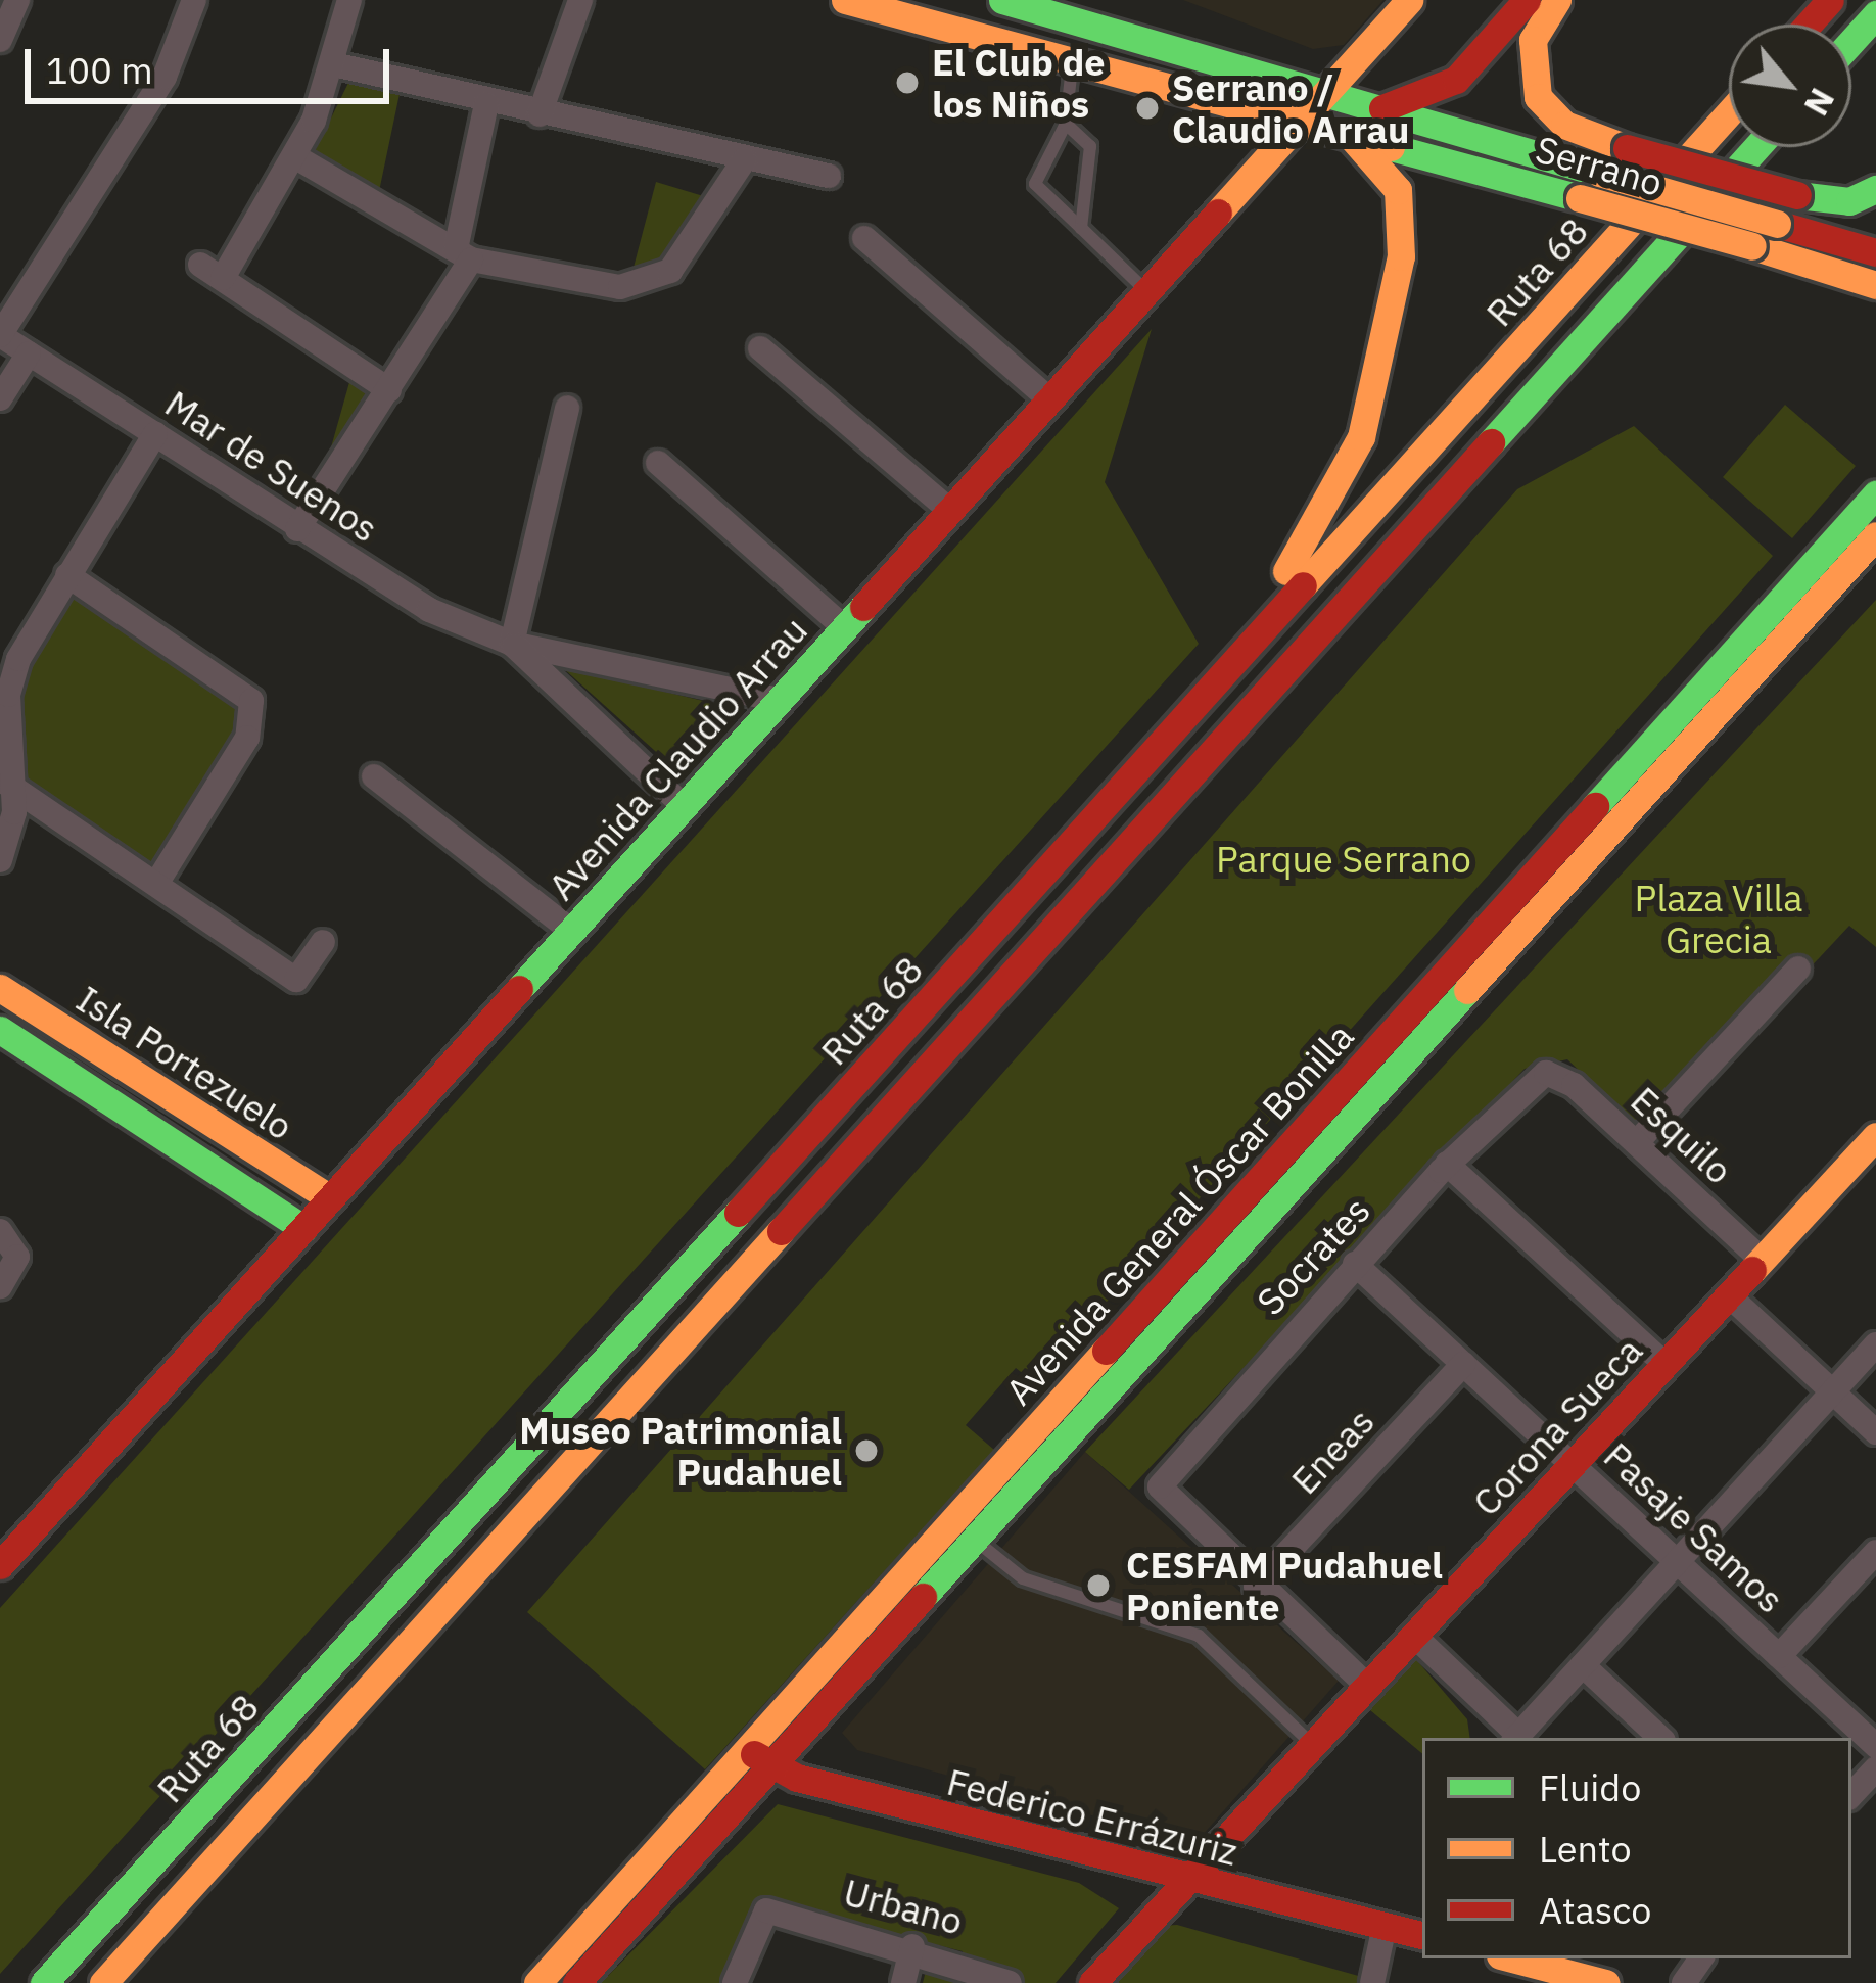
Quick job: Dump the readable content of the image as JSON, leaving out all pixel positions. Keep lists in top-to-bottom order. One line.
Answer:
{"streets":{"main road":["Serrano","Ruta 68","Avenida Claudio Arrau","Isla Portezuelo","Avenida General Óscar Bonilla","Corona Sueca","Federico Errázuriz"],"street":["Mar de Suenos","Esquilo","Socrates","Eneas","Pasaje Samos","Urbano"]},"crossings":[["Serrano","Avenida Claudio Arrau"],["Mar de Suenos","Avenida Claudio Arrau"],["Avenida Claudio Arrau","Isla Portezuelo"],["Esquilo","Socrates"],["Esquilo","Corona Sueca"],["Avenida General Óscar Bonilla","Federico Errázuriz"],["Socrates","Eneas"],["Socrates","Pasaje Samos"],["Corona Sueca","Pasaje Samos"],["Corona Sueca","Federico Errázuriz"],["Eneas","Pasaje Samos"]],"parks":["Parque Serrano","Plaza Villa Grecia"],"places":["El Club de los Niños","Serrano / Claudio Arrau","Museo Patrimonial Pudahuel","CESFAM Pudahuel Poniente"],"legend":["Fluido","Lento","Atasco"],"scale_bar":"100 m","north":"bottom right"}
